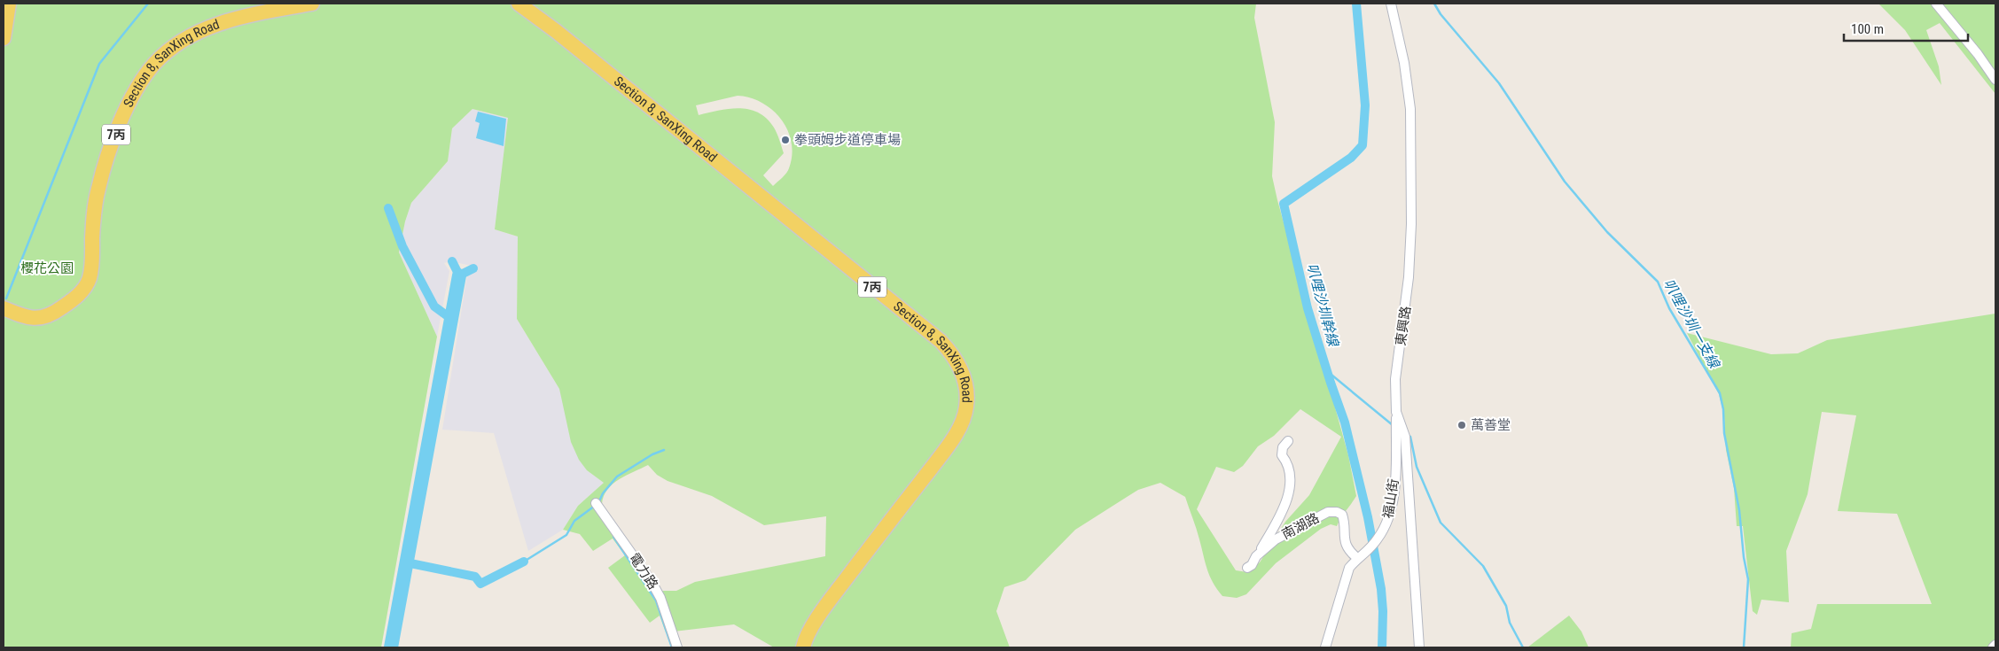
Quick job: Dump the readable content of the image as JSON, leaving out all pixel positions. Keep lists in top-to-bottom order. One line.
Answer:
{"streets":{"main road":["Section 8, SanXing Road","7丙"],"street":["東興路","福山街","南湖路","電力路"]},"crossings":[["東興路","福山街"],["福山街","南湖路"]],"water":["叭哩沙圳幹線","叭哩沙圳一支線"],"parks":["櫻花公園"],"places":["拳頭姆步道停車場","萬善堂"],"scale_bar":"100 m"}
